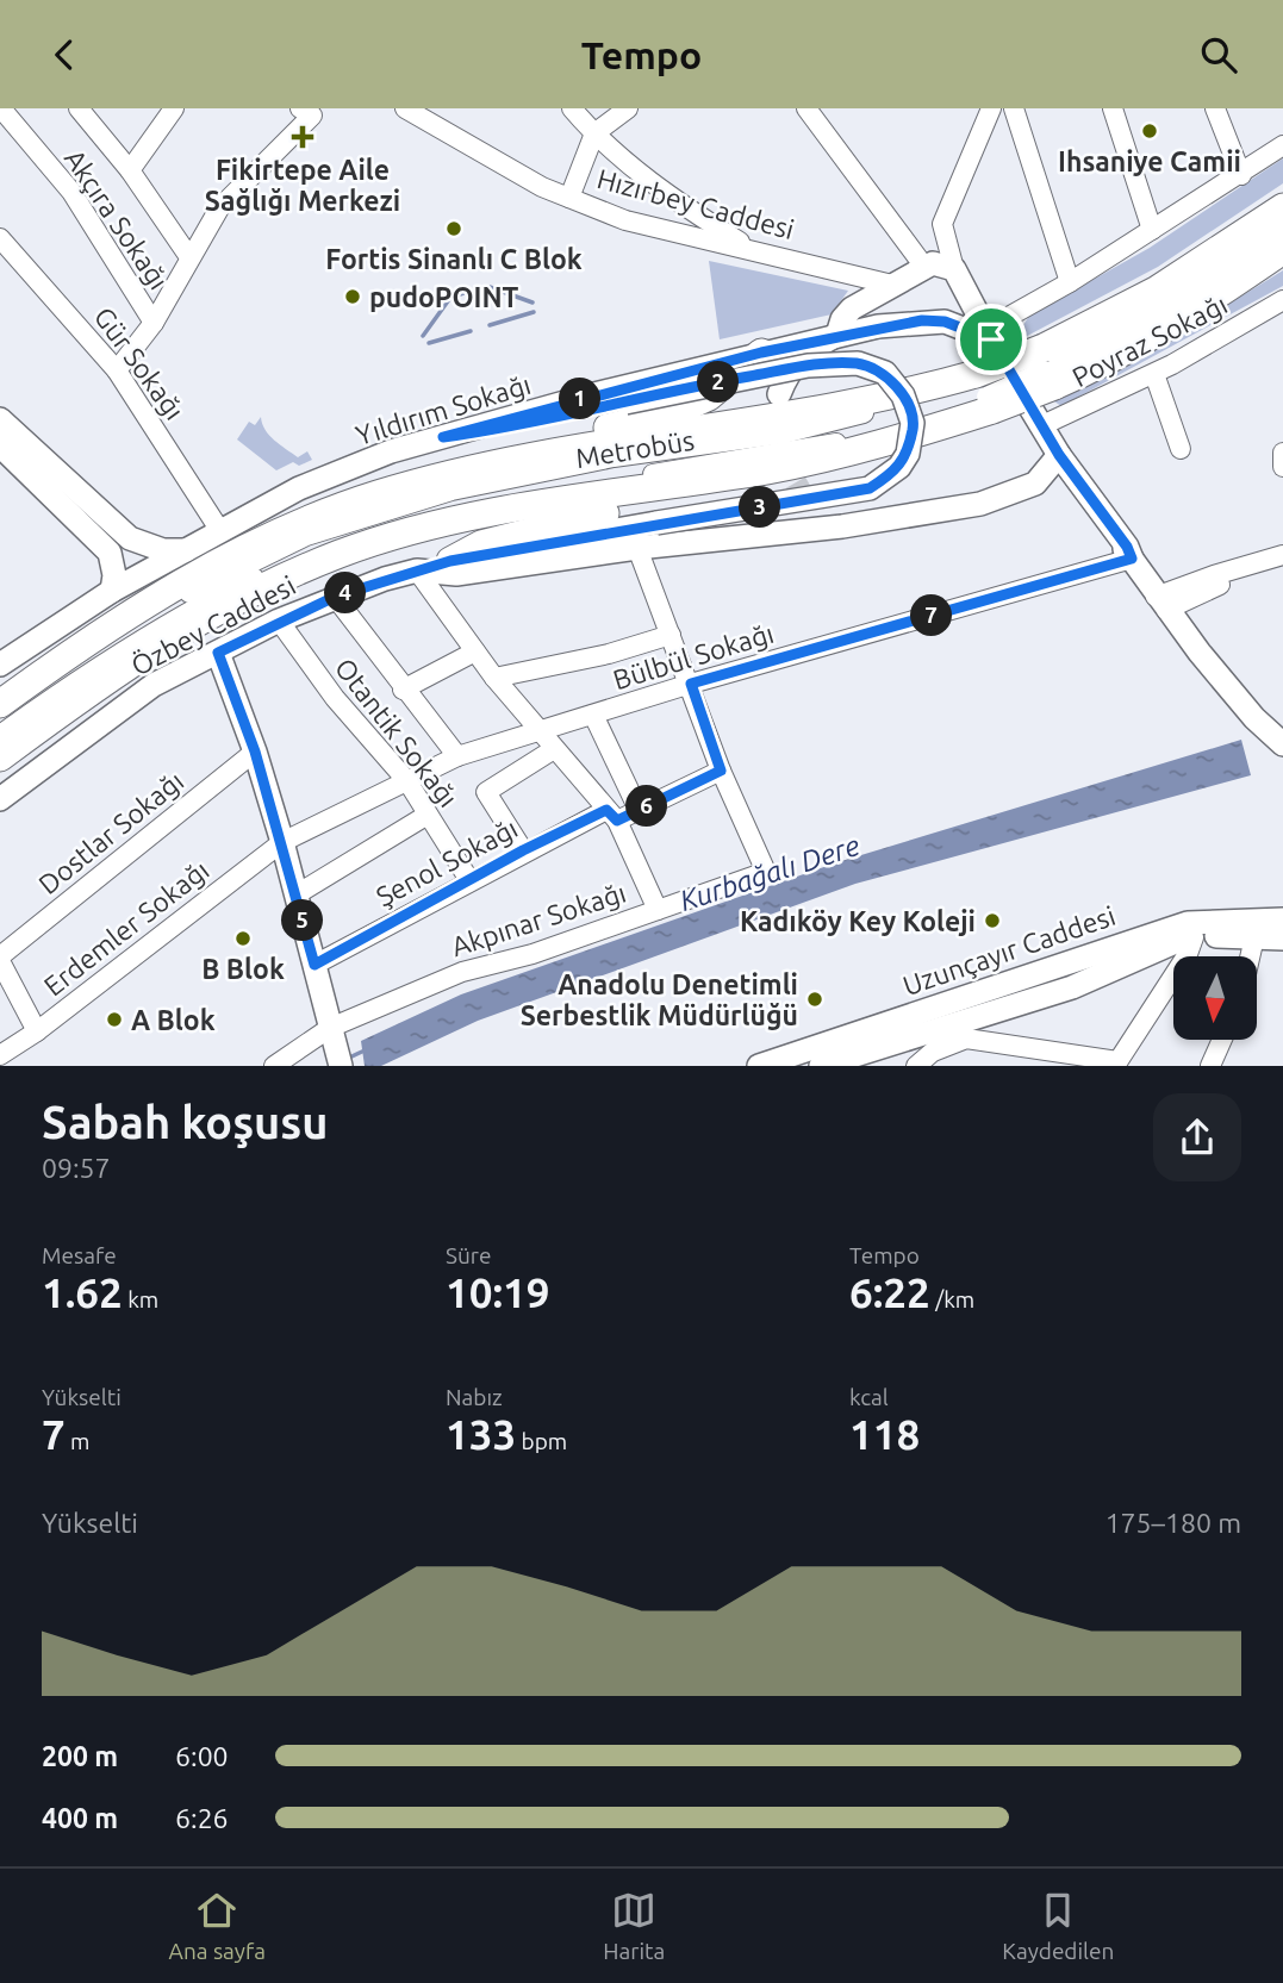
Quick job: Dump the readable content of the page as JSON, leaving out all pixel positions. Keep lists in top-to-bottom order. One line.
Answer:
{"streets":{"main road":["Yıldırım Sokağı","Özbey Caddesi","Uzunçayır Caddesi"],"street":["Hızırbey Caddesi","Akçıra Sokağı","Poyraz Sokağı","Gür Sokağı","Metrobüs","Bülbül Sokağı","Otantik Sokağı","Dostlar Sokağı","Şenol Sokağı","Akpınar Sokağı","Erdemler Sokağı"]},"crossings":[["Gür Sokağı","Yıldırım Sokağı"],["Özbey Caddesi","Otantik Sokağı"],["Bülbül Sokağı","Otantik Sokağı"],["Bülbül Sokağı","Erdemler Sokağı"],["Otantik Sokağı","Şenol Sokağı"],["Şenol Sokağı","Akpınar Sokağı"]],"water":["Kurbağalı Dere"],"places":{"other":["Ihsaniye Camii","Fortis Sinanlı C Blok","pudoPOINT","Kadıköy Key Koleji","B Blok","Anadolu Denetimli Serbestlik Müdürlüğü","A Blok"],"health":["Fikirtepe Aile Sağlığı Merkezi"]},"north":"bottom","page":{"header":"Tempo","pins":["2","1","3","4","7","6","5"],"heading":["Sabah koşusu","09:57"],"stats":[["Mesafe","1.62 km"],["Süre","10:19"],["Tempo","6:22 /km"],["Yükselti","7 m"],["Nabız","133 bpm"],["kcal","118"]],"chart":["Yükselti","175–180 m"],"list":[{"name":"200 m","note":"6:00"},{"name":"400 m","note":"6:26"}],"tabs":["Ana sayfa","Harita","Kaydedilen"]}}
